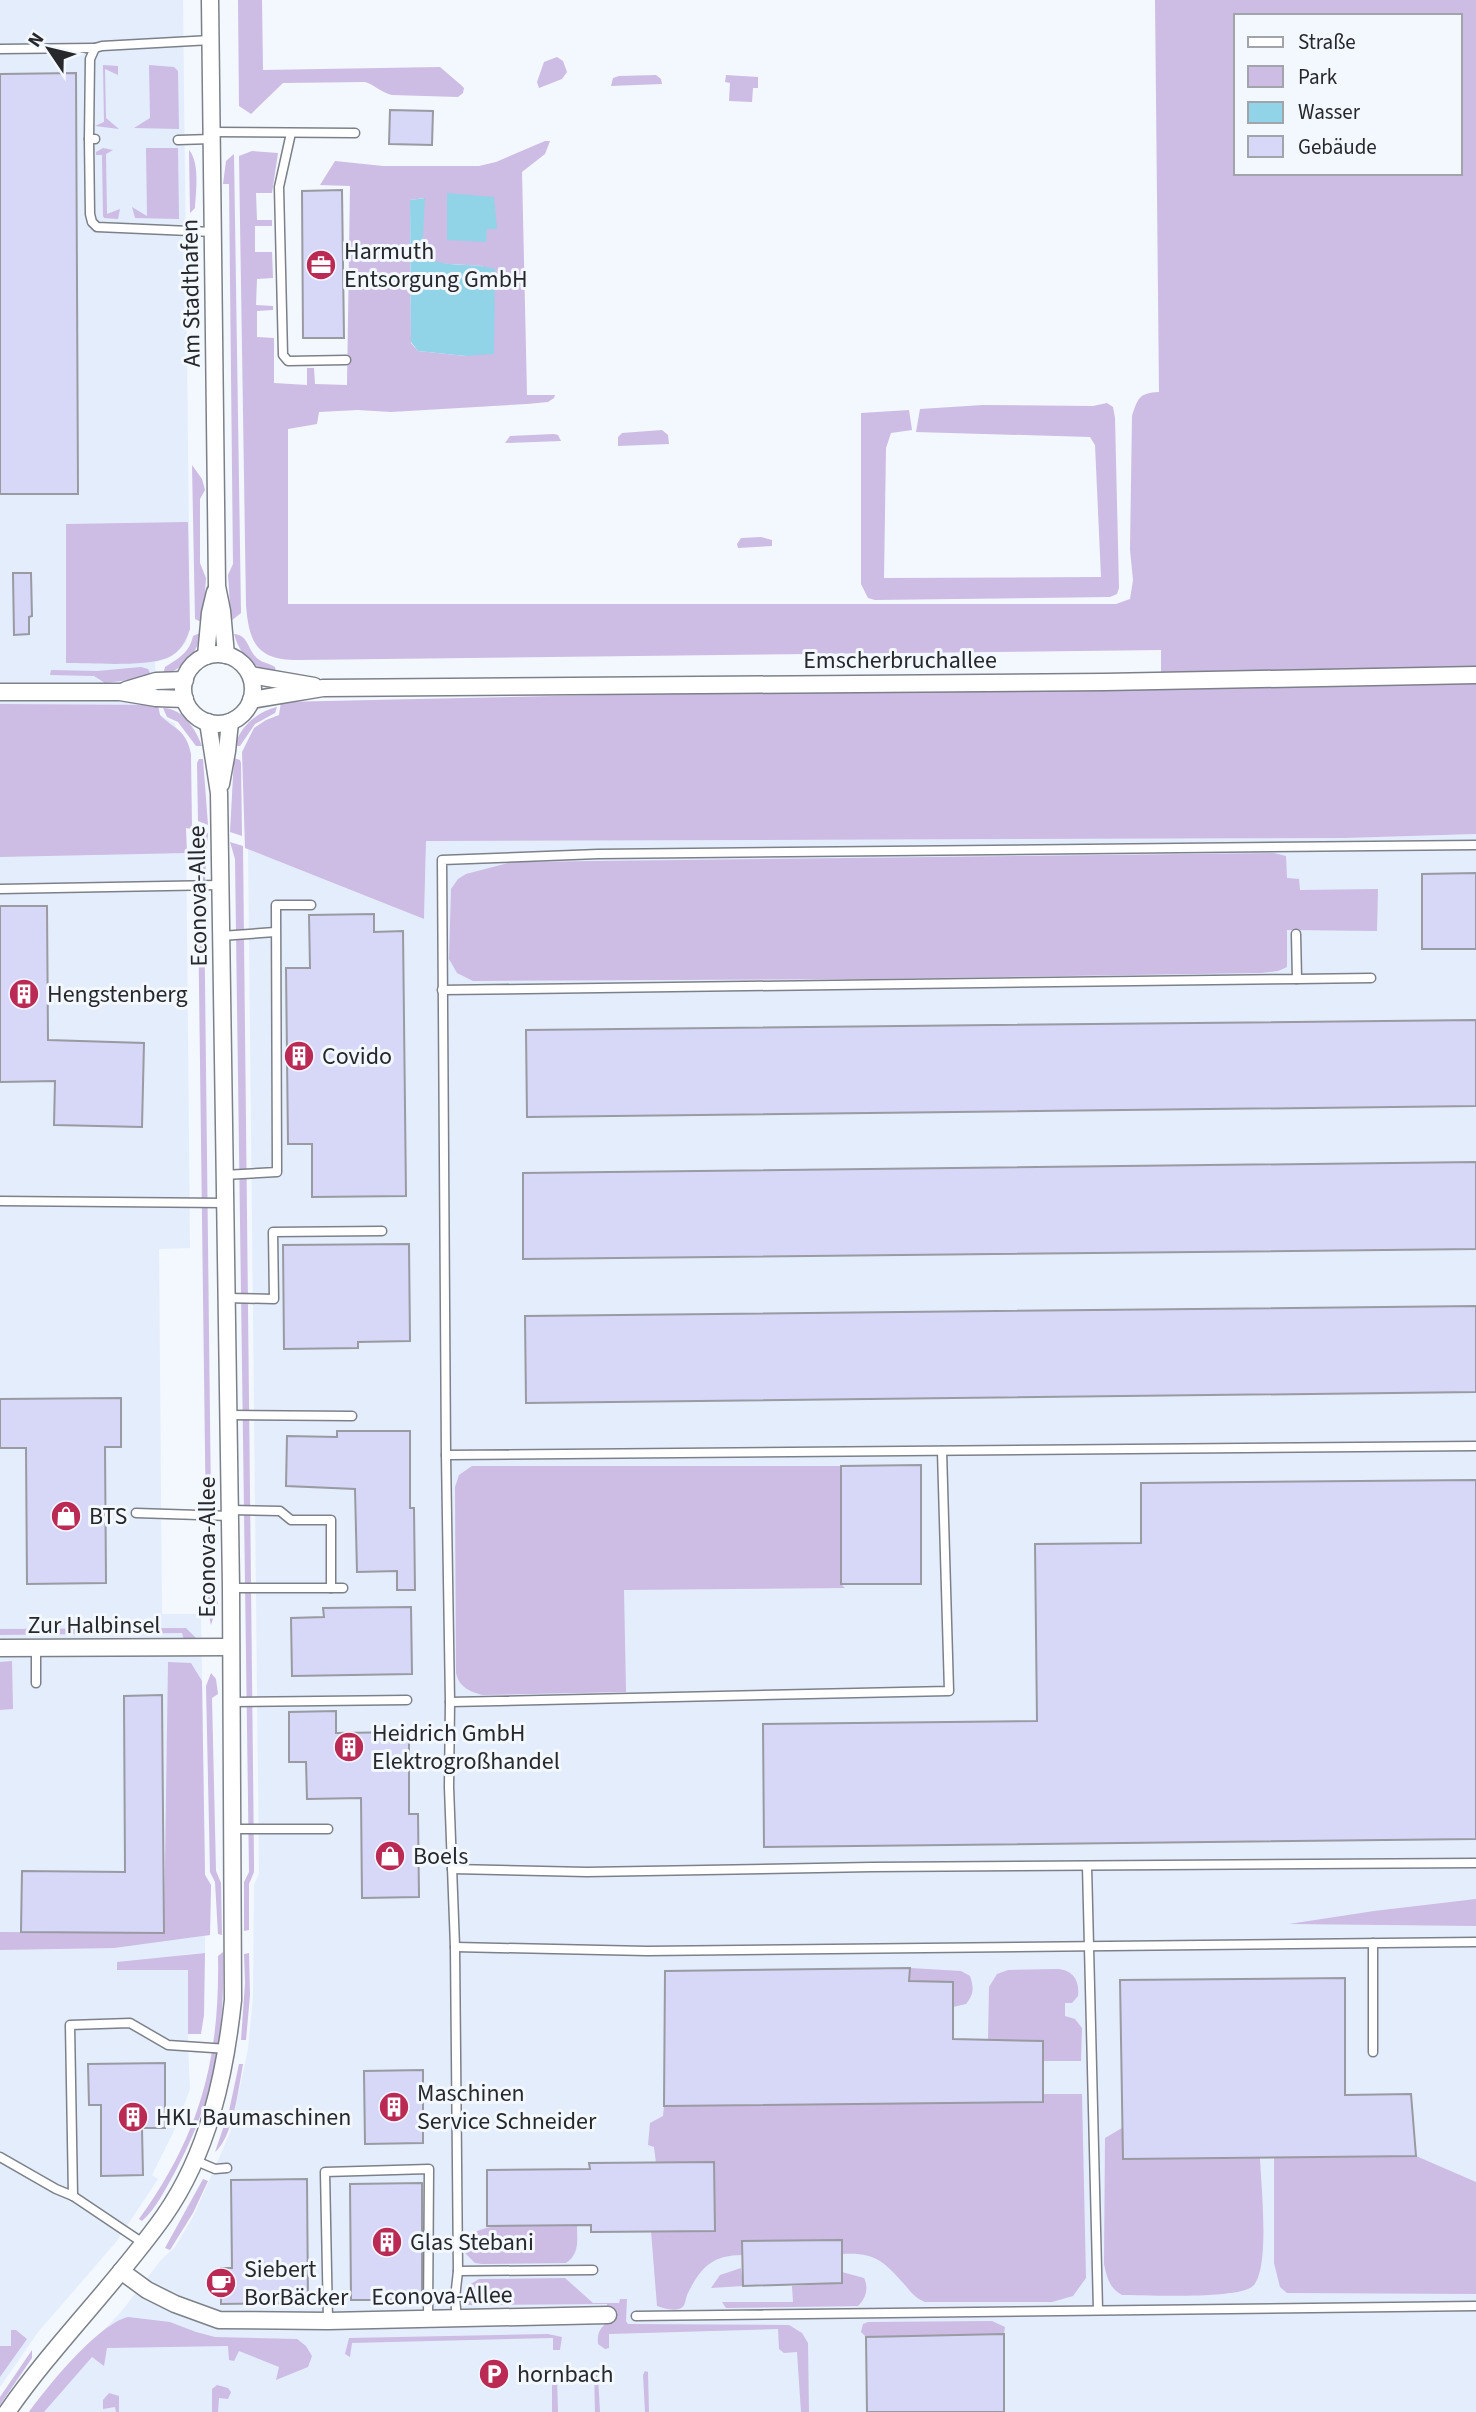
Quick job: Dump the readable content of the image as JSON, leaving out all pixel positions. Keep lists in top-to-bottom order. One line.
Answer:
{"streets":{"street":["Am Stadthafen","Emscherbruchallee","Econova-Allee","Zur Halbinsel"]},"crossings":[["Am Stadthafen","Emscherbruchallee"],["Am Stadthafen","Econova-Allee"],["Emscherbruchallee","Econova-Allee"],["Econova-Allee","Zur Halbinsel"]],"places":{"office":["Harmuth Entsorgung GmbH"],"building":["Hengstenberg","Covido","Heidrich GmbH Elektrogroßhandel","Maschinen Service Schneider","HKL Baumaschinen","Glas Stebani"],"shop":["BTS","Boels"],"cafe":["Siebert BorBäcker"],"parking":["hornbach"]},"legend":["Straße","Park","Wasser","Gebäude"],"north":"top left"}
